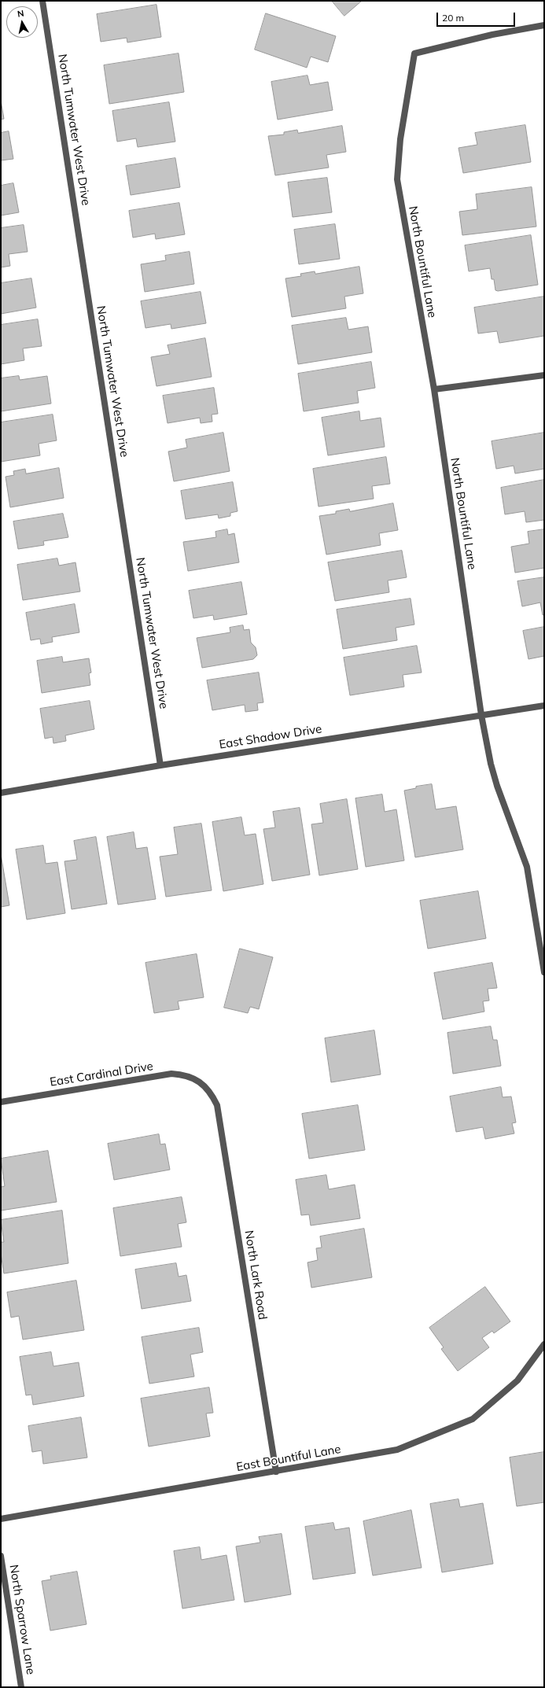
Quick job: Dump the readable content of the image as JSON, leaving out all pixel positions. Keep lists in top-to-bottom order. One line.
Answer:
{"streets":{"street":["North Tumwater West Drive","North Bountiful Lane","East Shadow Drive","East Cardinal Drive","North Lark Road","East Bountiful Lane","North Sparrow Lane"]},"crossings":[["North Tumwater West Drive","East Shadow Drive"],["North Bountiful Lane","East Shadow Drive"],["East Cardinal Drive","North Lark Road"],["North Lark Road","East Bountiful Lane"]],"scale_bar":"20 m","north":"top"}
